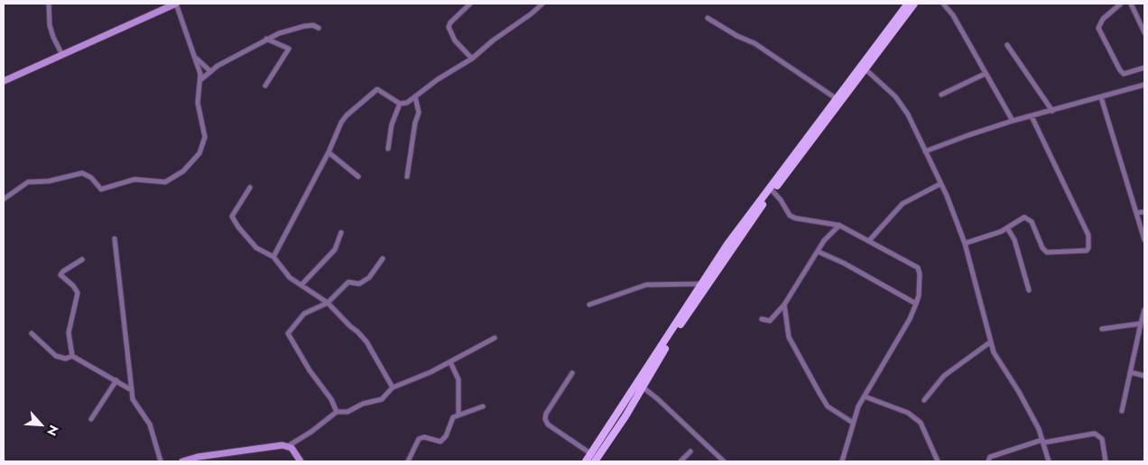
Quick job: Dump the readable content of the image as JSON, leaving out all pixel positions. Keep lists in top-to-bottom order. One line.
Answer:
{"north":"bottom right"}
